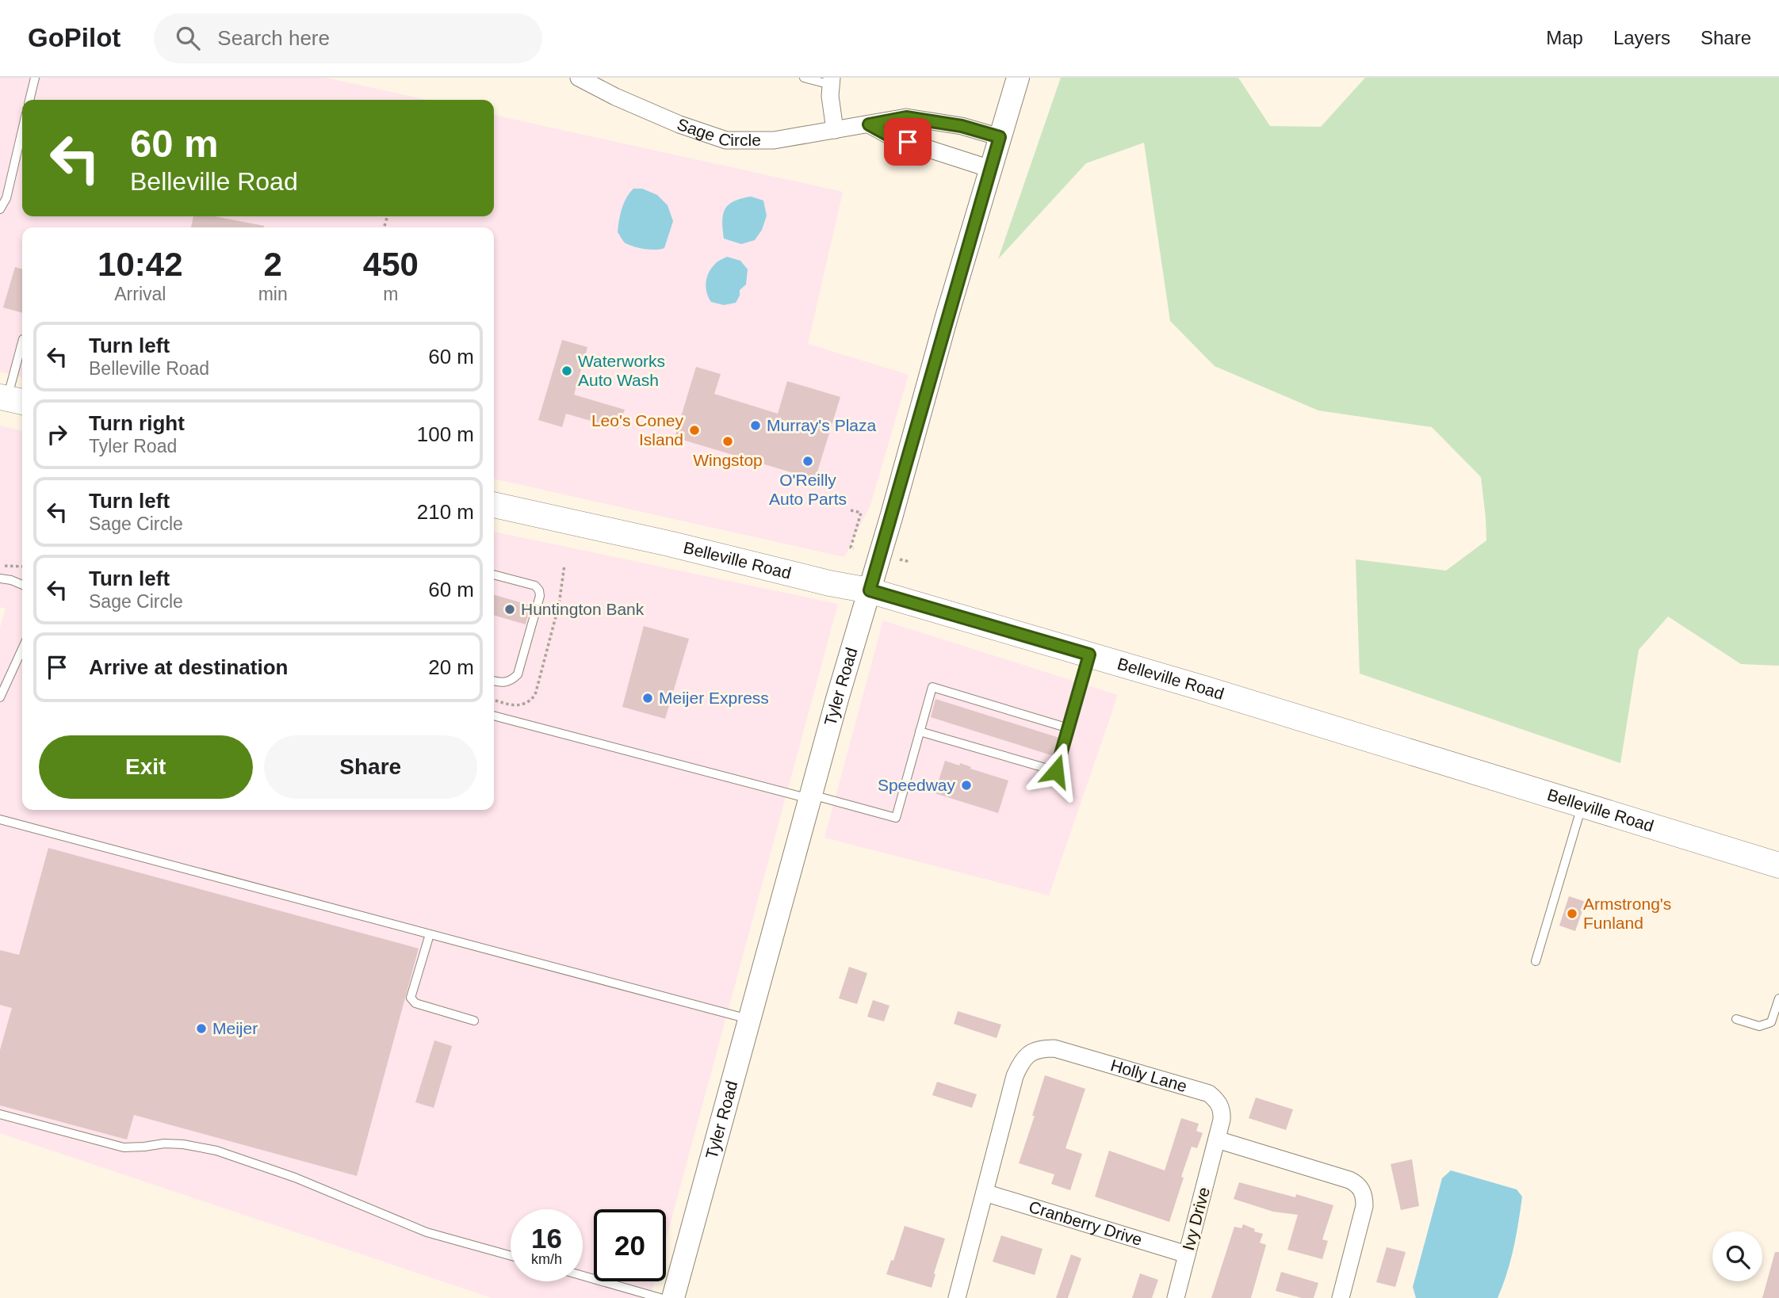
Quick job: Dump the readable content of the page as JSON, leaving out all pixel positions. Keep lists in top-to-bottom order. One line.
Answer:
{"streets":{"main road":["Belleville Road"],"street":["Sage Circle","Tyler Road","Holly Lane","Ivy Drive","Cranberry Drive"]},"crossings":[["Sage Circle","Tyler Road"],["Belleville Road","Tyler Road"],["Holly Lane","Ivy Drive"],["Holly Lane","Cranberry Drive"],["Ivy Drive","Cranberry Drive"]],"places":["Waterworks Auto Wash","Murray's Plaza","Leo's Coney Island","Wingstop","O'Reilly Auto Parts","Huntington Bank","Meijer Express","Speedway","Armstrong's Funland","Meijer"],"page":{"header":"GoPilot","search":"Search here","nav":["Map","Layers","Share"],"turn":["60 m","Belleville Road"],"eta":["10:42","Arrival","2","min","450","m"],"list":[{"name":"Turn left","note":"Belleville Road","value":"60 m"},{"name":"Turn right","note":"Tyler Road","value":"100 m"},{"name":"Turn left","note":"Sage Circle","value":"210 m"},{"name":"Turn left","note":"Sage Circle","value":"60 m"},{"name":"Arrive at destination","value":"20 m"}],"buttons":["Exit","Share"],"speed":"16 km/h","limit":"20"}}
